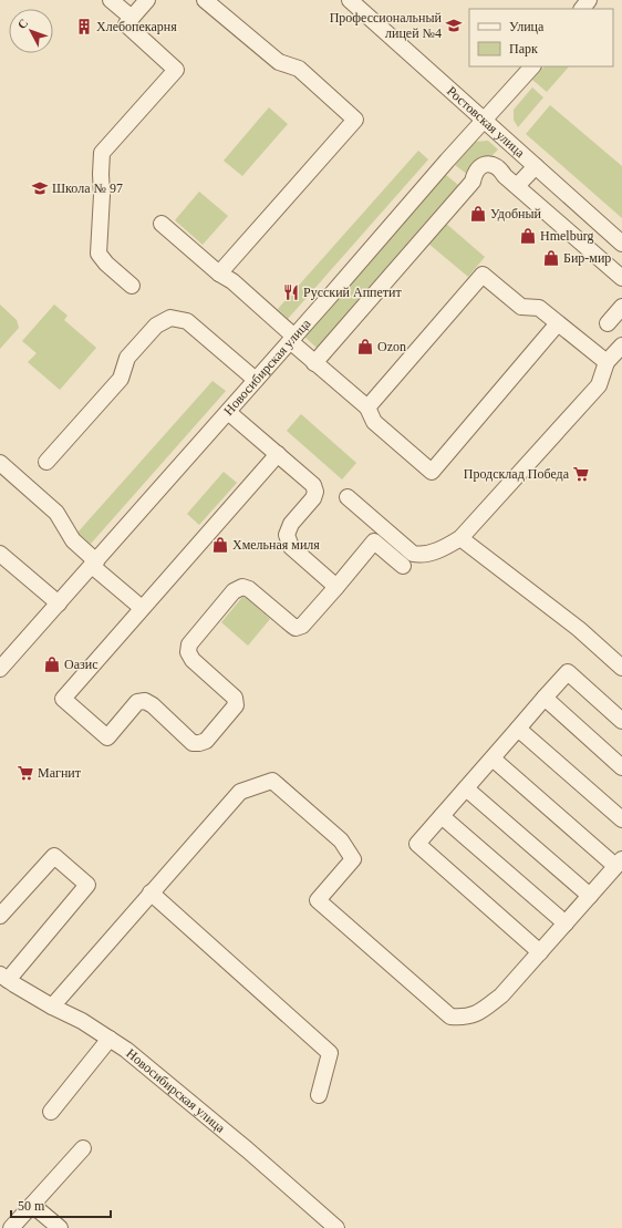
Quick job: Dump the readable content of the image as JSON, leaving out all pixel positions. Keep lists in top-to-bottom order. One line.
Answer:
{"streets":{"street":["Ростовская улица","Новосибирская улица"]},"crossings":[["Ростовская улица","Новосибирская улица"]],"places":{"school or university":["Профессиональный лицей №4","Школа № 97"],"building":["Хлебопекарня"],"shop":["Удобный","Hmelburg","Бир-мир","Ozon","Хмельная миля","Оазис"],"restaurant":["Русский Аппетит"],"supermarket":["Продсклад Победа","Магнит"]},"legend":["Улица","Парк"],"scale_bar":"50 m","north":"top left"}
